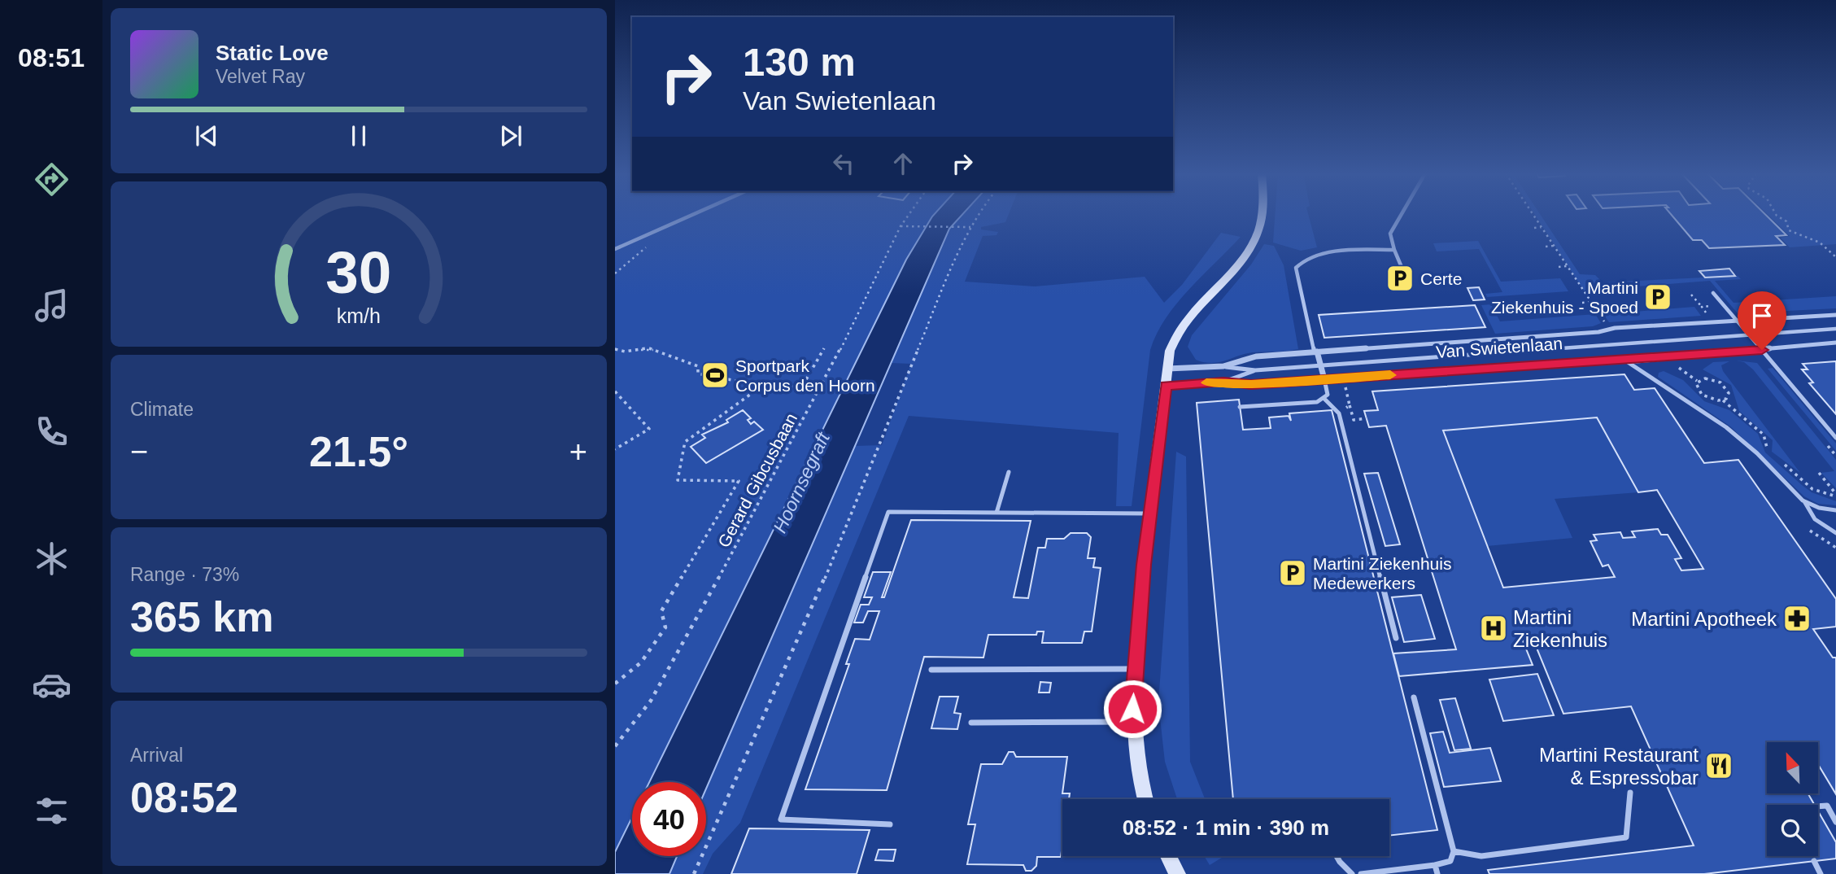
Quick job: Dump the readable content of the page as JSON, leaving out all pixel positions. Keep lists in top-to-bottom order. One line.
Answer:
{"streets":{"street":["Van Swietenlaan"],"path":["Gerard Gibcusbaan"]},"water":["Hoornsegraft"],"places":{"parking":["Certe","Martini Ziekenhuis - Spoed","Martini Ziekenhuis Medewerkers"],"sports":["Sportpark Corpus den Hoorn"],"pharmacy":["Martini Apotheek"],"hospital":["Martini Ziekenhuis"],"restaurant":["Martini Restaurant & Espressobar"]},"north":"top left","page":{"tabs":"08:51","turn":["130 m","Van Swietenlaan"],"song":["Static Love","Velvet Ray"],"tile":["Climate",["Range · 73%","365 km"],["Arrival","08:52"]],"heat":["−","21.5°","+"],"limit":"40","trip":"08:52 · 1 min · 390 m","gauge":["30","km/h"]}}
